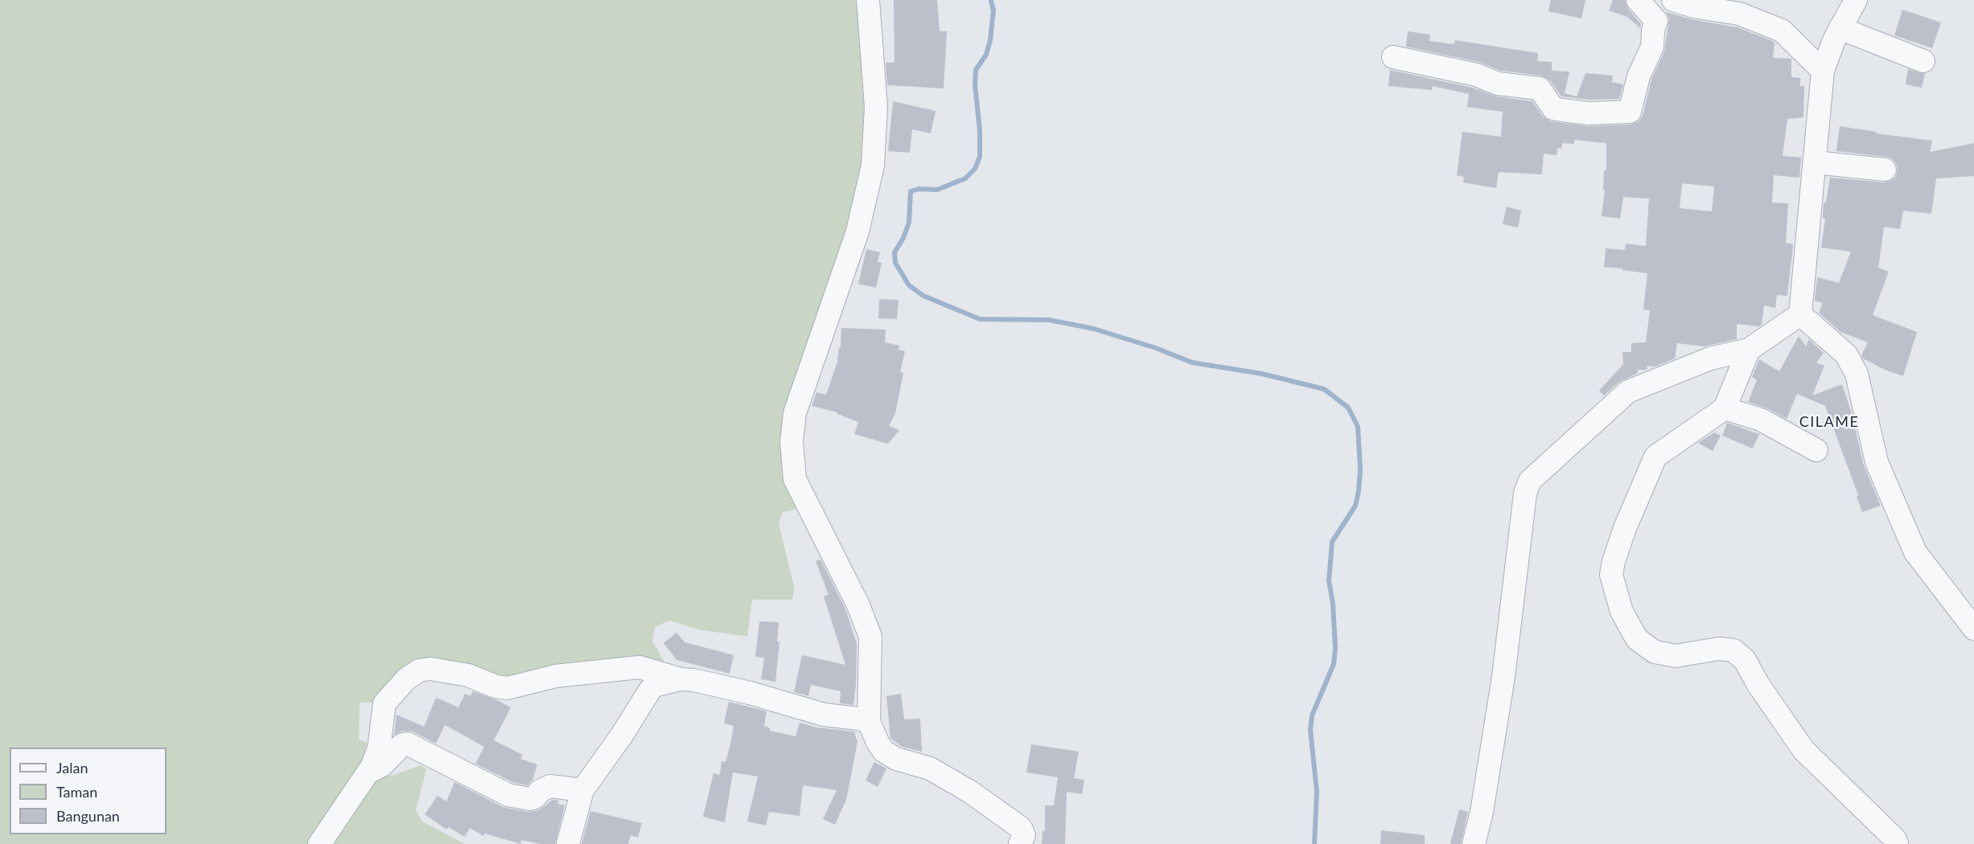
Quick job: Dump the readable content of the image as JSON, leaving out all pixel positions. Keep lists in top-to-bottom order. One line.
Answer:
{"districts":["CILAME"],"legend":["Jalan","Taman","Bangunan"]}
